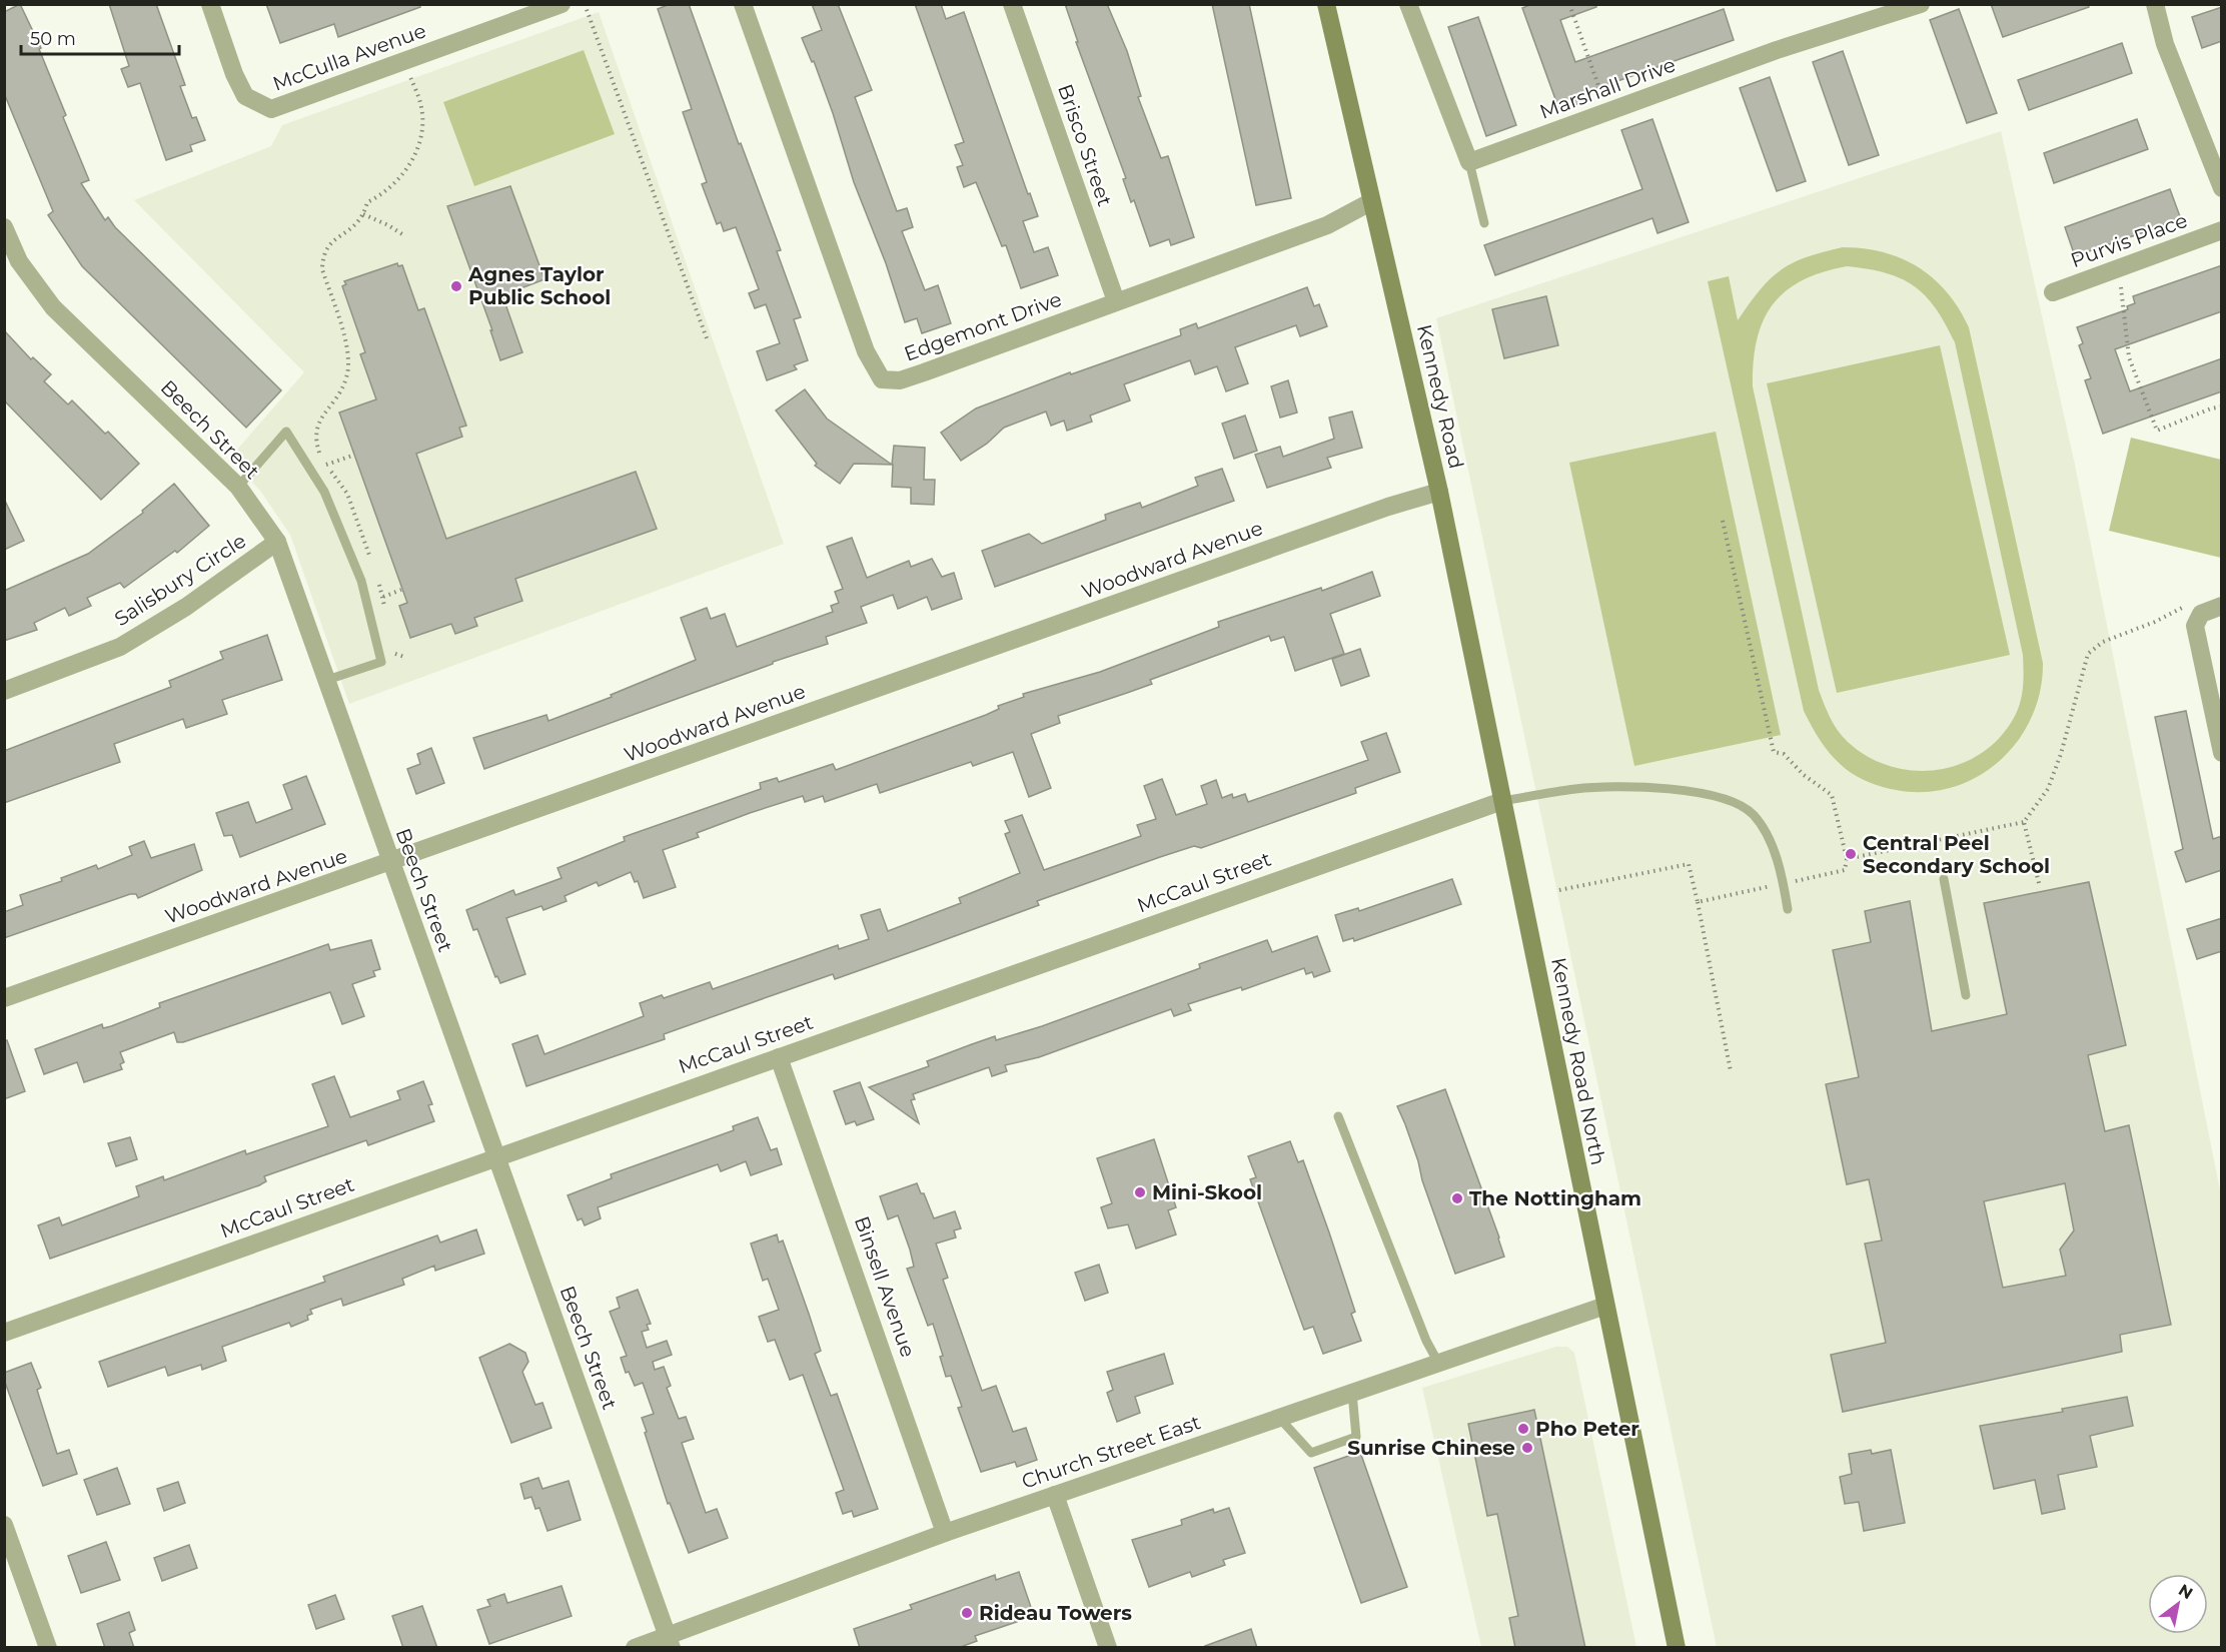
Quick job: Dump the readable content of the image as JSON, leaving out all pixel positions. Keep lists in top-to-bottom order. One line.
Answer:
{"streets":{"main road":["Kennedy Road","Kennedy Road North"],"street":["McCulla Avenue","Marshall Drive","Brisco Street","Purvis Place","Edgemont Drive","Beech Street","Woodward Avenue","Salisbury Circle","McCaul Street","Binsell Avenue","Church Street East"]},"crossings":[["Brisco Street","Edgemont Drive"],["Edgemont Drive","Kennedy Road"],["Kennedy Road","Woodward Avenue"],["Kennedy Road","McCaul Street"],["Kennedy Road","Kennedy Road North"],["Beech Street","Woodward Avenue"],["Beech Street","Salisbury Circle"],["Beech Street","McCaul Street"],["Beech Street","Church Street East"],["McCaul Street","Kennedy Road North"],["McCaul Street","Binsell Avenue"],["Kennedy Road North","Church Street East"],["Binsell Avenue","Church Street East"]],"places":["Agnes Taylor Public School","Central Peel Secondary School","Mini-Skool","The Nottingham","Pho Peter","Sunrise Chinese","Rideau Towers"],"scale_bar":"50 m","north":"top right"}
